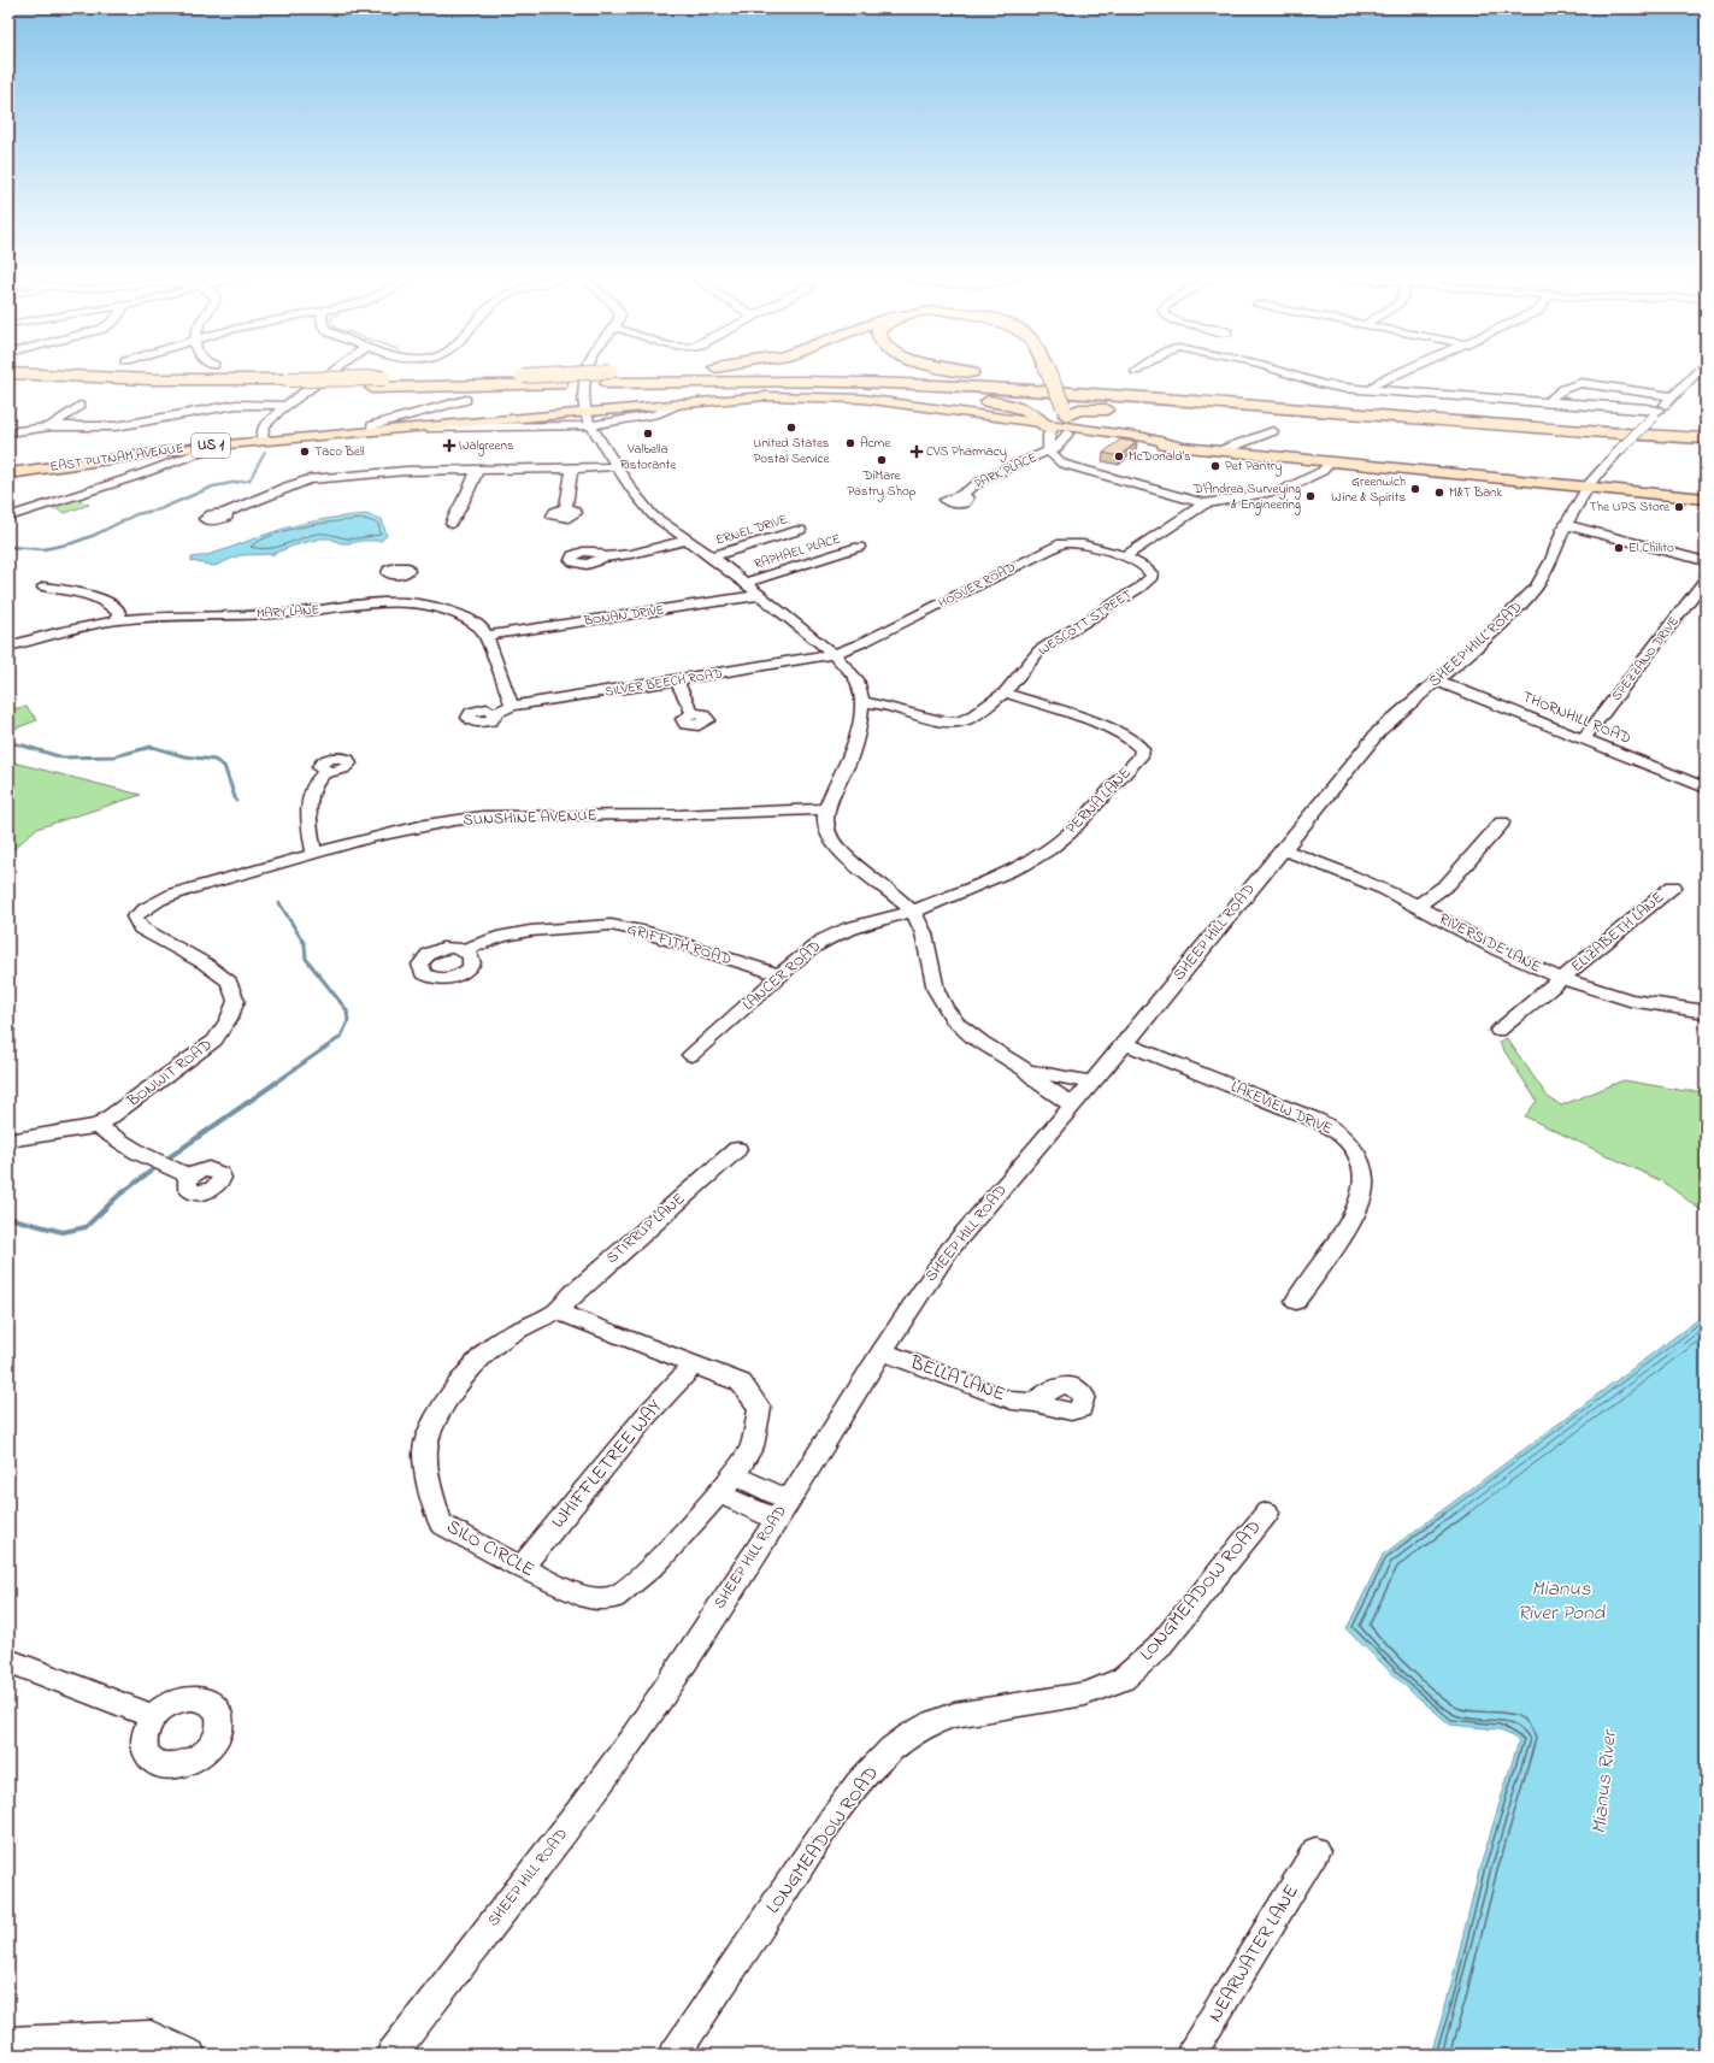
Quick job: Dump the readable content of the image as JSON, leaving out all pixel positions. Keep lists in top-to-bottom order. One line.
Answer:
{"streets":{"main road":["US 1","EAST PUTNAM AVENUE"],"street":["PARK PLACE","ERNEL DRIVE","RAPHAEL PLACE","HOOVER ROAD","MARY LANE","BONAN DRIVE","WESCOTT STREET","SHEEP HILL ROAD","SPEZZANO DRIVE","SILVER BEECH ROAD","THORNHILL ROAD","PERNA LANE","SUNSHINE AVENUE","ELIZABETH LANE","RIVERSIDE LANE","GRIFFITH ROAD","LANCER ROAD","BONWIT ROAD","LAKEVIEW DRIVE","STIRRUP LANE","BELLA LANE","WHIFFLETREE WAY","SILO CIRCLE","LONGMEADOW ROAD","NEARWATER LANE"]},"crossings":[["EAST PUTNAM AVENUE","PARK PLACE"],["EAST PUTNAM AVENUE","SHEEP HILL ROAD"],["HOOVER ROAD","WESCOTT STREET"],["HOOVER ROAD","SILVER BEECH ROAD"],["MARY LANE","BONAN DRIVE"],["MARY LANE","SILVER BEECH ROAD"],["WESCOTT STREET","PERNA LANE"],["SHEEP HILL ROAD","THORNHILL ROAD"],["SHEEP HILL ROAD","RIVERSIDE LANE"],["SHEEP HILL ROAD","LAKEVIEW DRIVE"],["SHEEP HILL ROAD","BELLA LANE"],["SPEZZANO DRIVE","THORNHILL ROAD"],["PERNA LANE","LANCER ROAD"],["SUNSHINE AVENUE","BONWIT ROAD"],["ELIZABETH LANE","RIVERSIDE LANE"],["GRIFFITH ROAD","LANCER ROAD"],["STIRRUP LANE","SILO CIRCLE"],["WHIFFLETREE WAY","SILO CIRCLE"]],"water":["Mianus River Pond","Mianus River"],"places":{"other":["United States Postal Service","Valbella Ristorante","Acme","Taco Bell","McDonald's","DiMare Pastry Shop","Pet Pantry","Greenwich Wine & Spirits","M&T Bank","D'Andrea Surveying & Engineering","The UPS Store","El Chilito"],"health":["Walgreens","CVS Pharmacy"]}}
